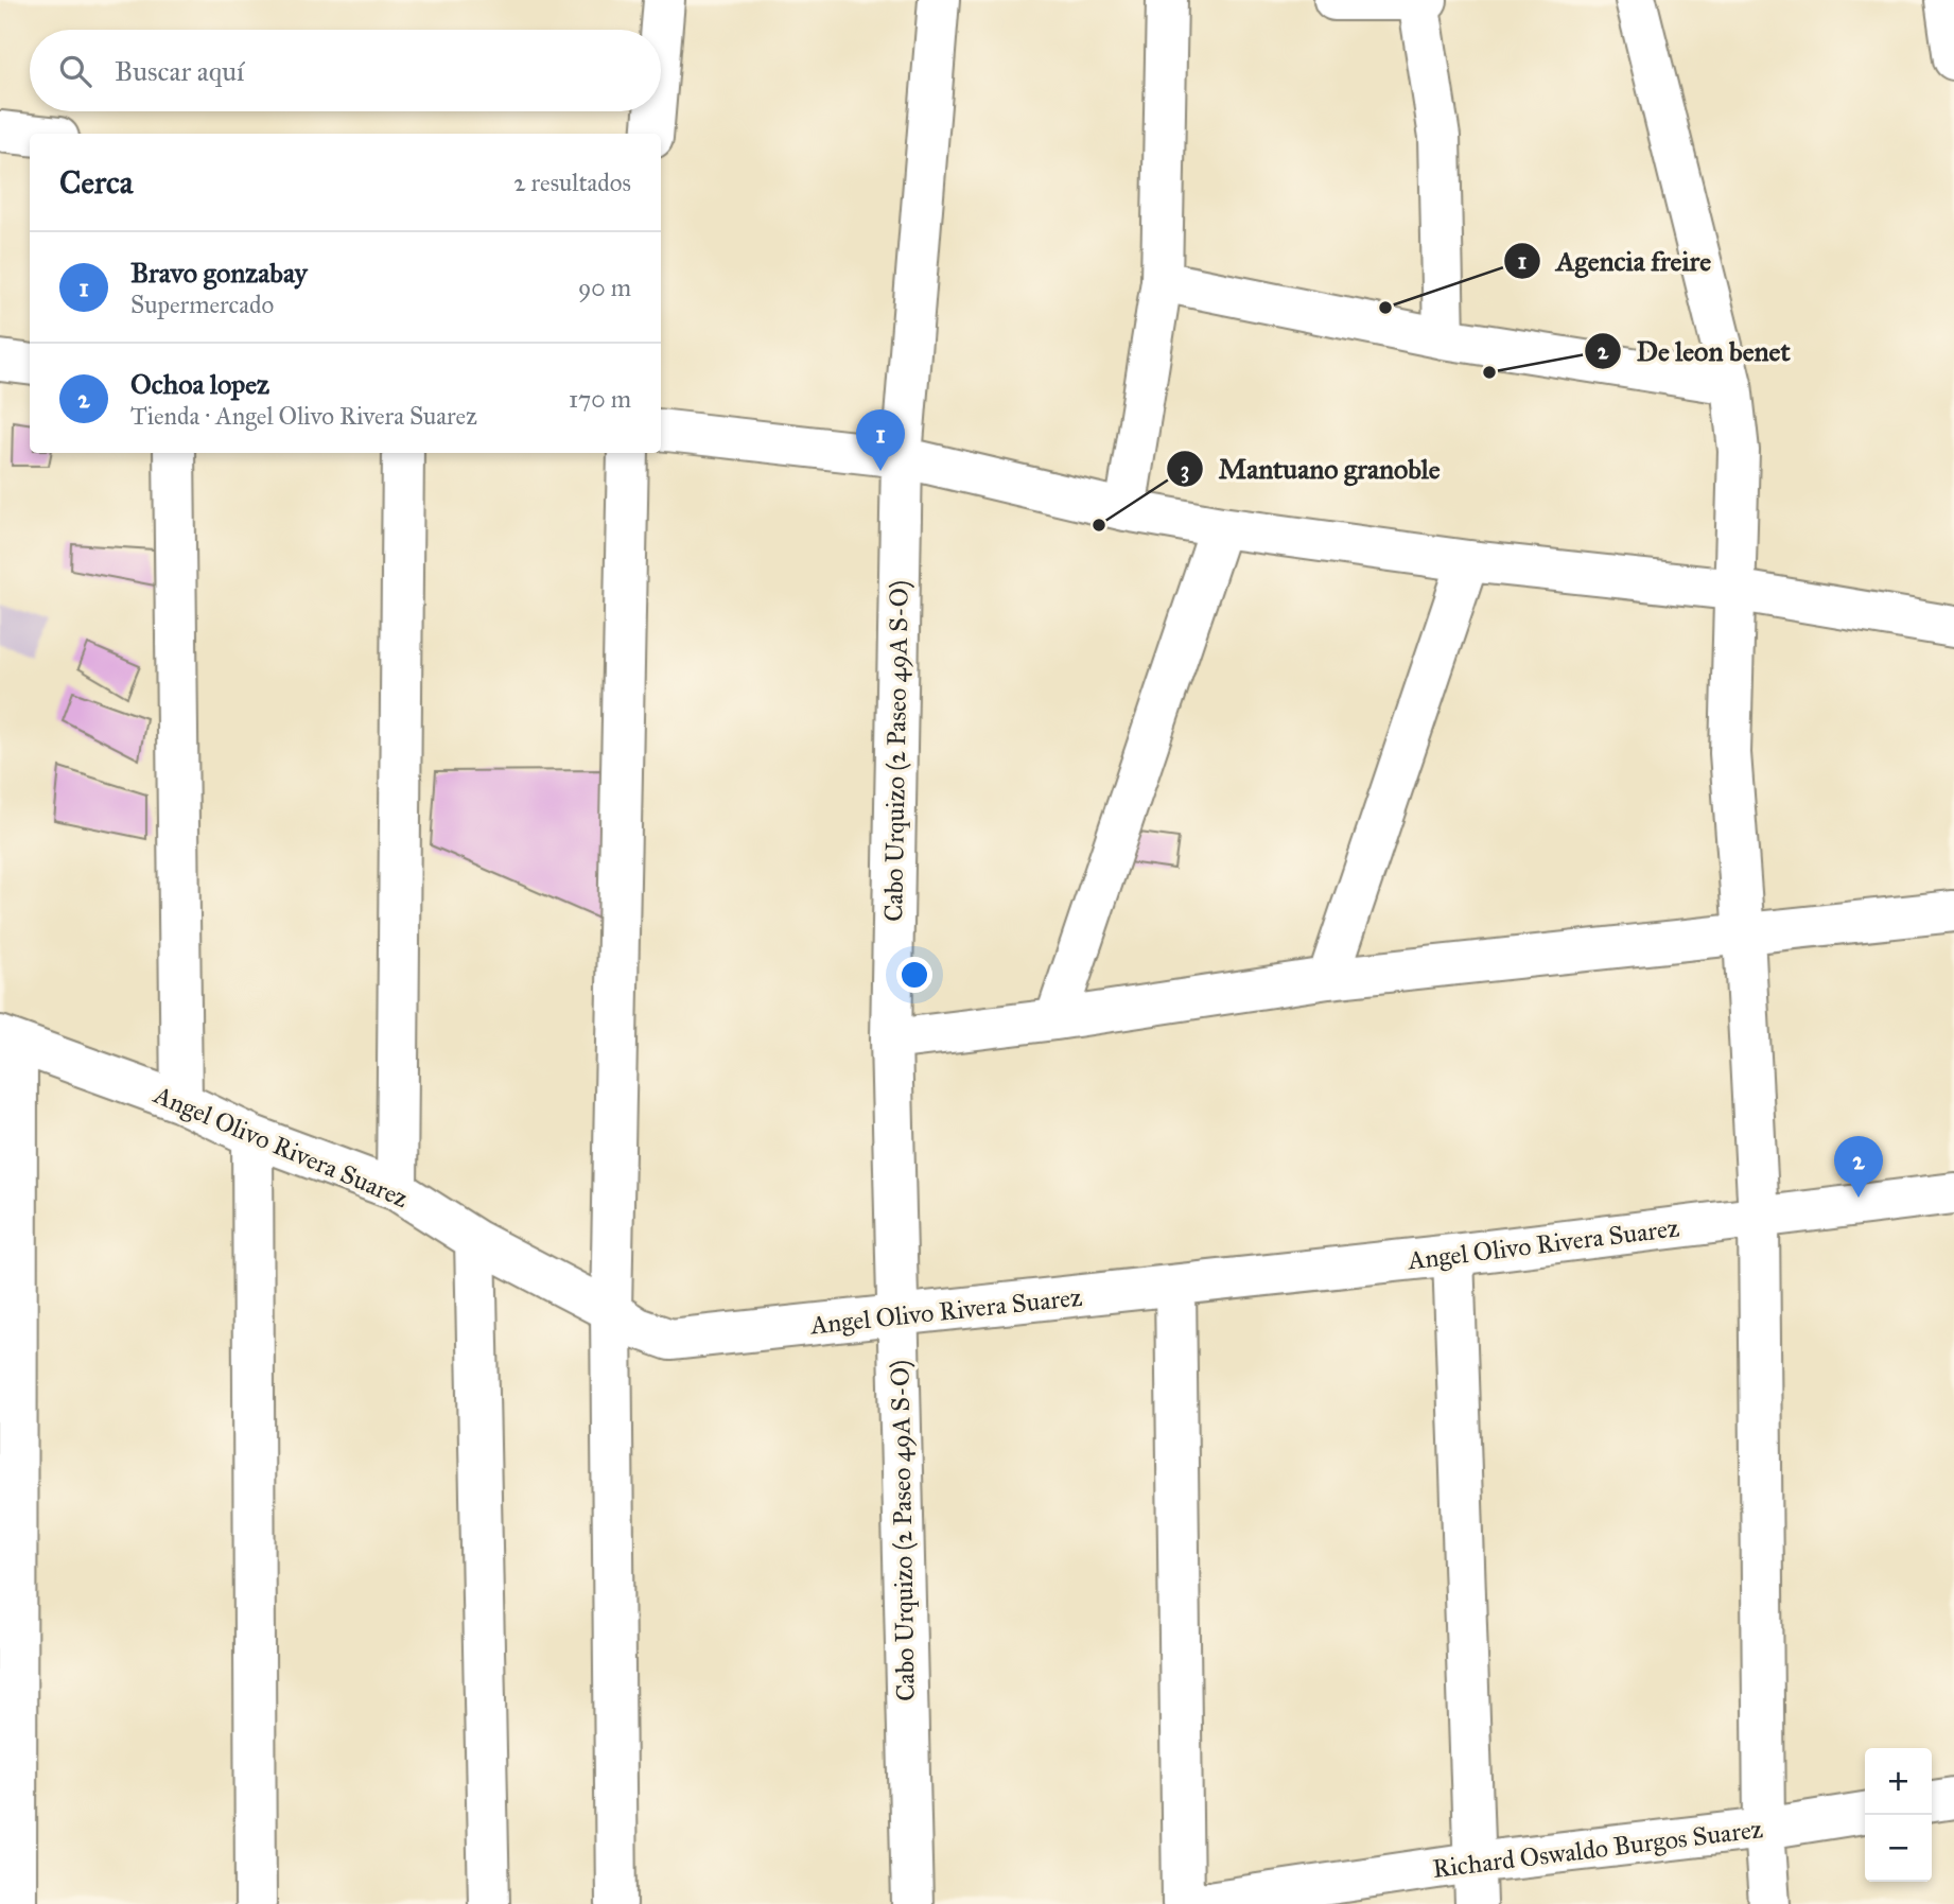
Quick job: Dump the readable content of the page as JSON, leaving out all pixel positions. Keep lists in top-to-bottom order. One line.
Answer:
{"streets":{"street":["Cabo Urquizo (2 Paseo 49A S-O)","Angel Olivo Rivera Suarez","Richard Oswaldo Burgos Suarez"]},"crossings":[["Cabo Urquizo (2 Paseo 49A S-O)","Angel Olivo Rivera Suarez"]],"places":["Agencia freire","De leon benet","Mantuano granoble"],"page":{"search":"Buscar aquí","heading":["Cerca","2 resultados"],"list":[{"mark":"1","name":"Bravo gonzabay","note":"Supermercado","value":"90 m"},{"mark":"2","name":"Ochoa lopez","note":"Tienda · Angel Olivo Rivera Suarez","value":"170 m"}],"pins":["1","2"],"map_buttons":["+","−"]}}
